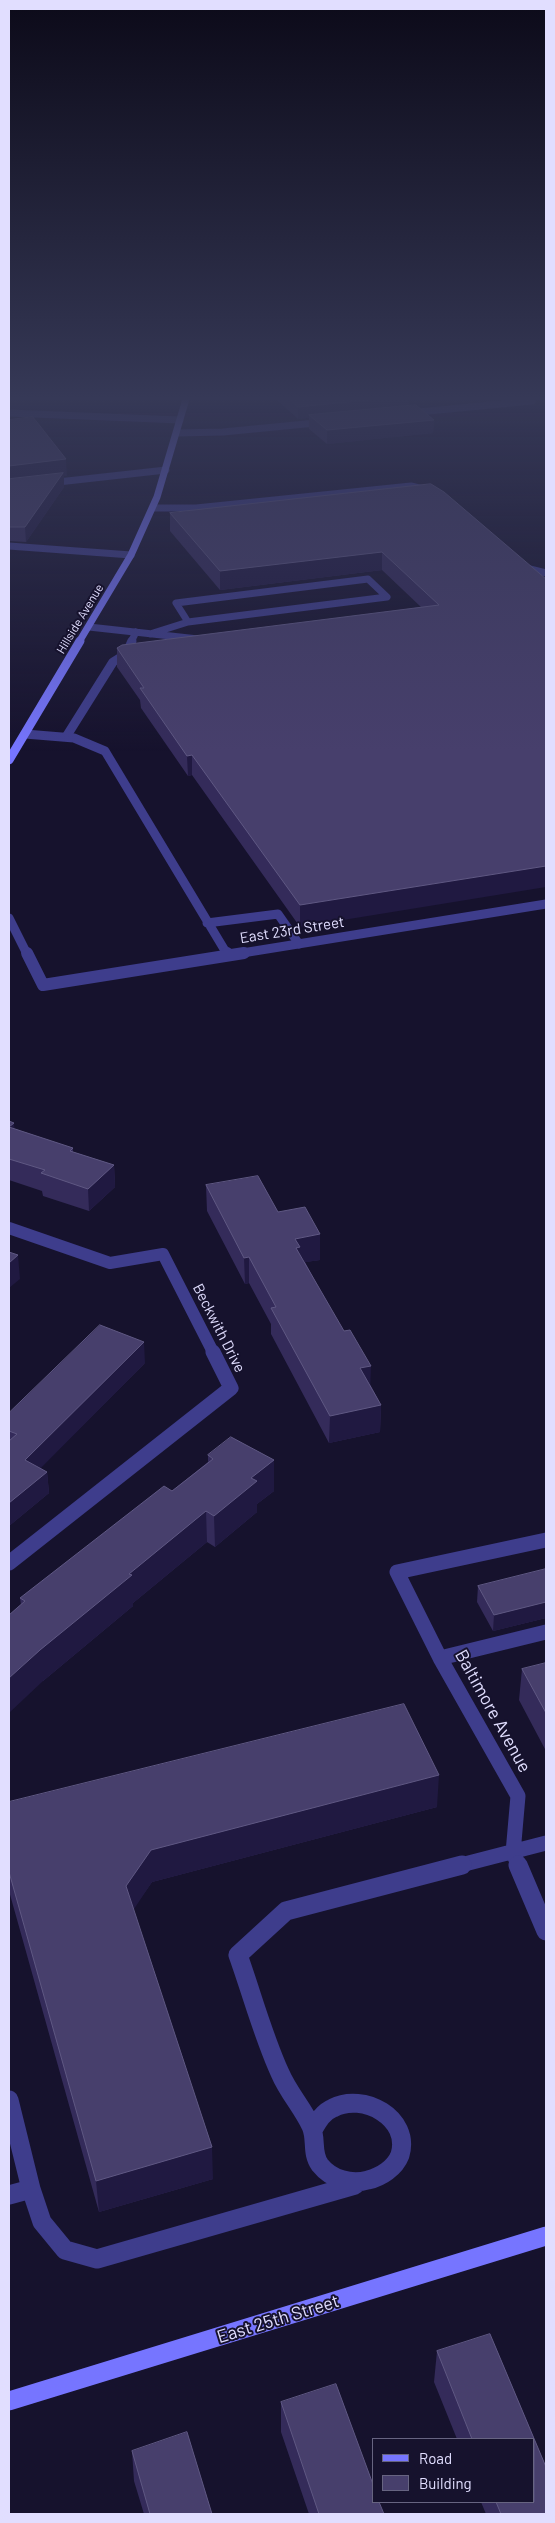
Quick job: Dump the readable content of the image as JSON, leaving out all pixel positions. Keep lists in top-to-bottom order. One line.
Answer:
{"streets":{"street":["Hillside Avenue","East 23rd Street","Beckwith Drive","Baltimore Avenue","East 25th Street"]},"legend":["Road","Building"]}
